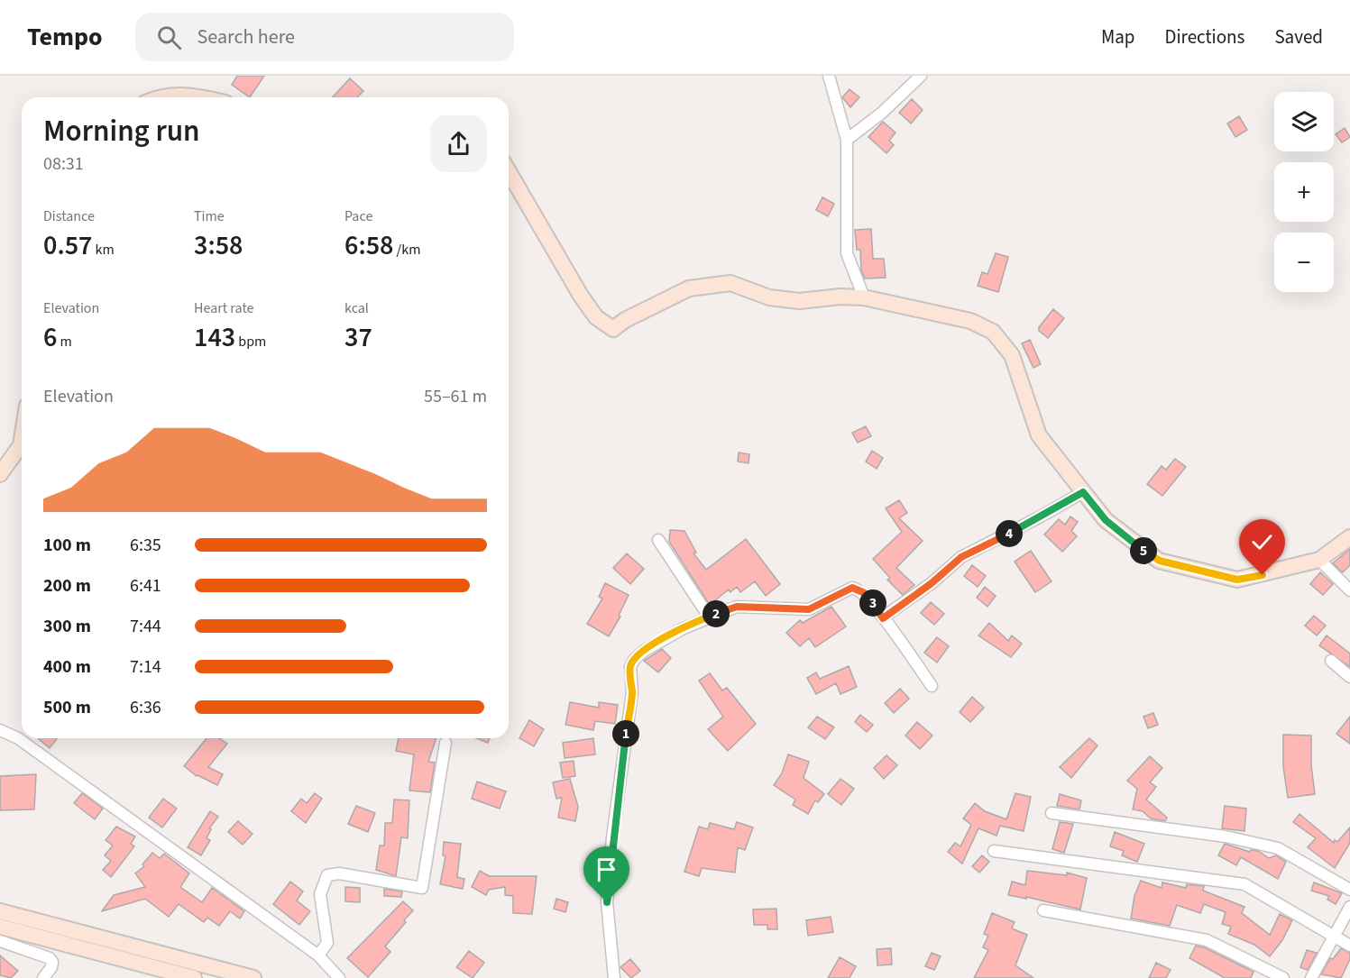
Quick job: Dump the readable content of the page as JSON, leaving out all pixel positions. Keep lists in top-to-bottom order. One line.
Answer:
{"page":{"header":"Tempo","search":"Search here","nav":["Map","Directions","Saved"],"map_buttons":["+","−"],"heading":["Morning run","08:31"],"stats":[["Distance","0.57 km"],["Time","3:58"],["Pace","6:58 /km"],["Elevation","6 m"],["Heart rate","143 bpm"],["kcal","37"]],"chart":["Elevation","55–61 m"],"pins":["4","5","3","2","1"],"list":[{"name":"100 m","note":"6:35"},{"name":"200 m","note":"6:41"},{"name":"300 m","note":"7:44"},{"name":"400 m","note":"7:14"},{"name":"500 m","note":"6:36"}]}}
